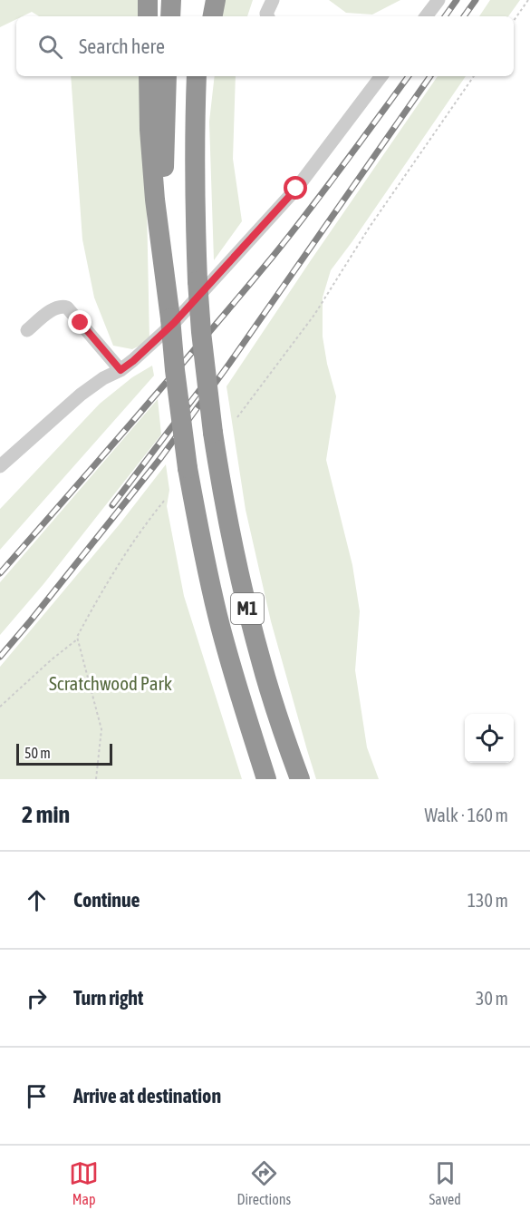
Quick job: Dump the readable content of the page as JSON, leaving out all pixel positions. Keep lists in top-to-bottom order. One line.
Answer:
{"streets":{"highway":["M1"]},"parks":["Scratchwood Park"],"scale_bar":"50 m","page":{"search":"Search here","scale":"50 m","heading":["2 min","Walk · 160 m"],"list":[["Continue","130 m"],["Turn right","30 m"],"Arrive at destination"],"nav":["Map","Directions","Saved"]}}
